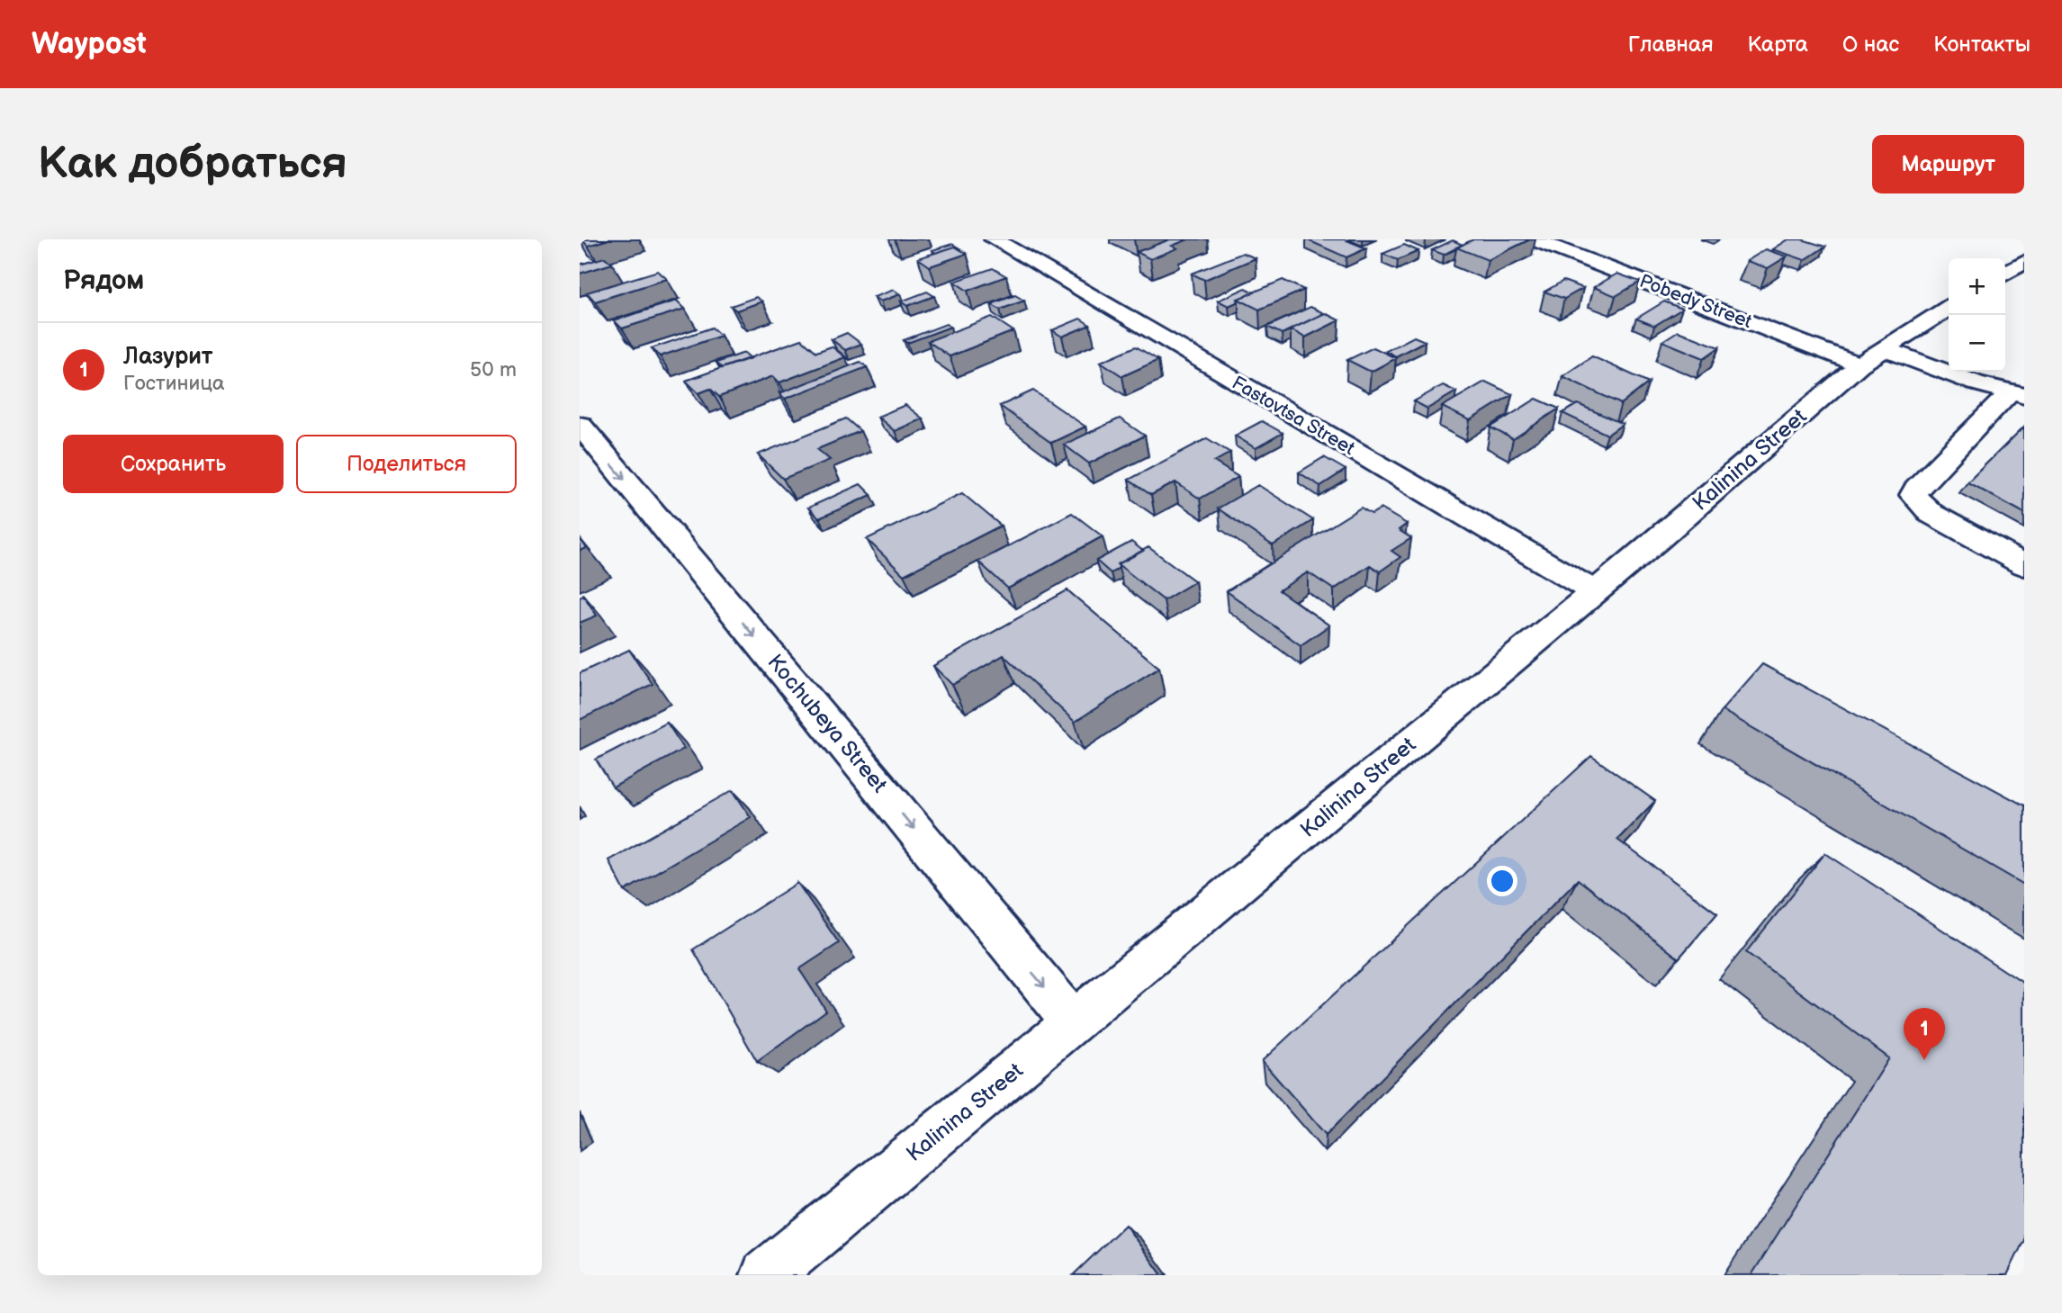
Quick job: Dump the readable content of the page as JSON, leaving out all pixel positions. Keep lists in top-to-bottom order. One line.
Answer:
{"streets":{"street":["Pobedy Street","Fastovtsa Street","Kalinina Street","Kochubeya Street"]},"crossings":[["Pobedy Street","Kalinina Street"],["Fastovtsa Street","Kalinina Street"],["Kalinina Street","Kochubeya Street"]],"one_way":["Kochubeya Street"],"page":{"header":"Waypost","nav":["Главная","Карта","О нас","Контакты"],"buttons":["Маршрут",["Сохранить","Поделиться"]],"title":"Как добраться","heading":"Рядом","map_buttons":["+","−"],"list":[{"mark":"1","name":"Лазурит","note":"Гостиница","value":"50 m"}],"pins":"1"}}
